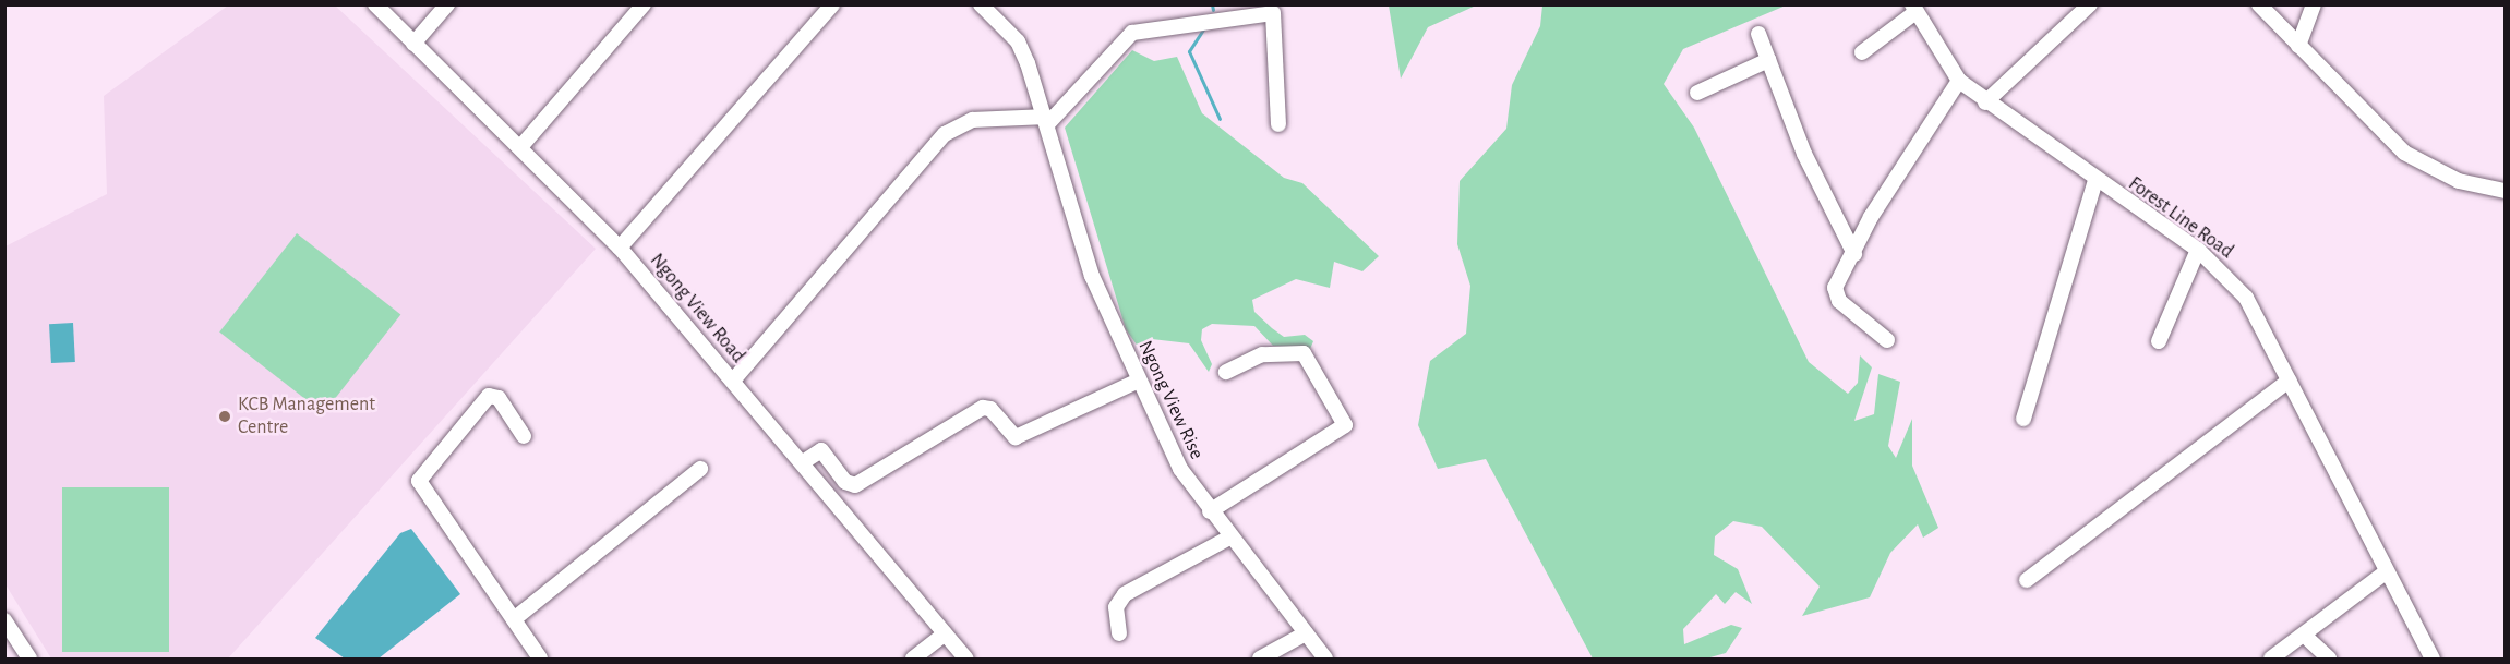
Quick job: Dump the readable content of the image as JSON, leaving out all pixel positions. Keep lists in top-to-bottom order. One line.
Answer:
{"streets":{"street":["Forest Line Road","Ngong View Road","Ngong View Rise"]},"places":["KCB Management Centre"]}
